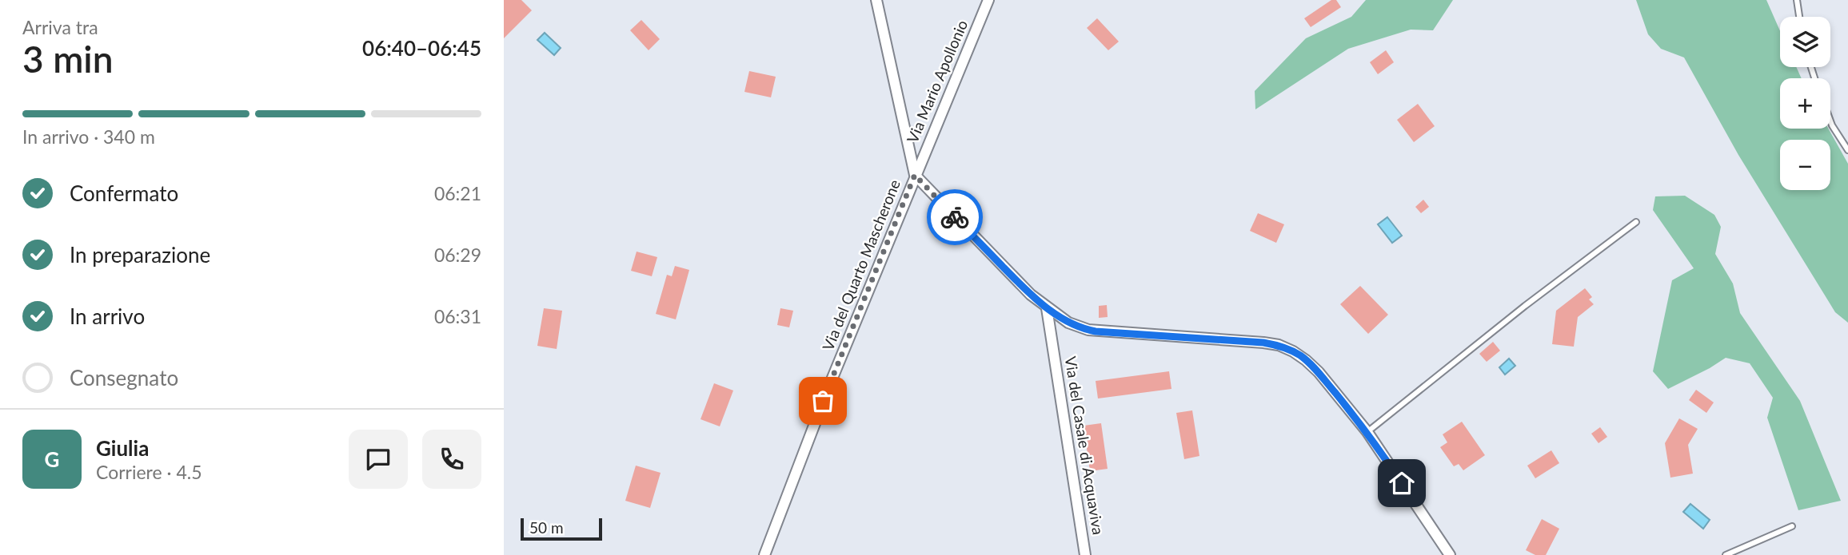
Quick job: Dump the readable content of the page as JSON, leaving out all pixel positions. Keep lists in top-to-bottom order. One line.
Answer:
{"streets":{"street":["Via Mario Apollonio","Via del Quarto Mascherone","Via del Casale di Acquaviva"]},"crossings":[["Via Mario Apollonio","Via del Quarto Mascherone"]],"scale_bar":"50 m","page":{"heading":["3 min","Arriva tra","06:40–06:45"],"panel":["Giulia","Corriere · 4.5"],"map_buttons":["+","−"],"bar":"In arrivo · 340 m","list":[["Confermato","06:21"],["In preparazione","06:29"],["In arrivo","06:31"],"Consegnato"],"round":"G","scale":"50 m"}}
